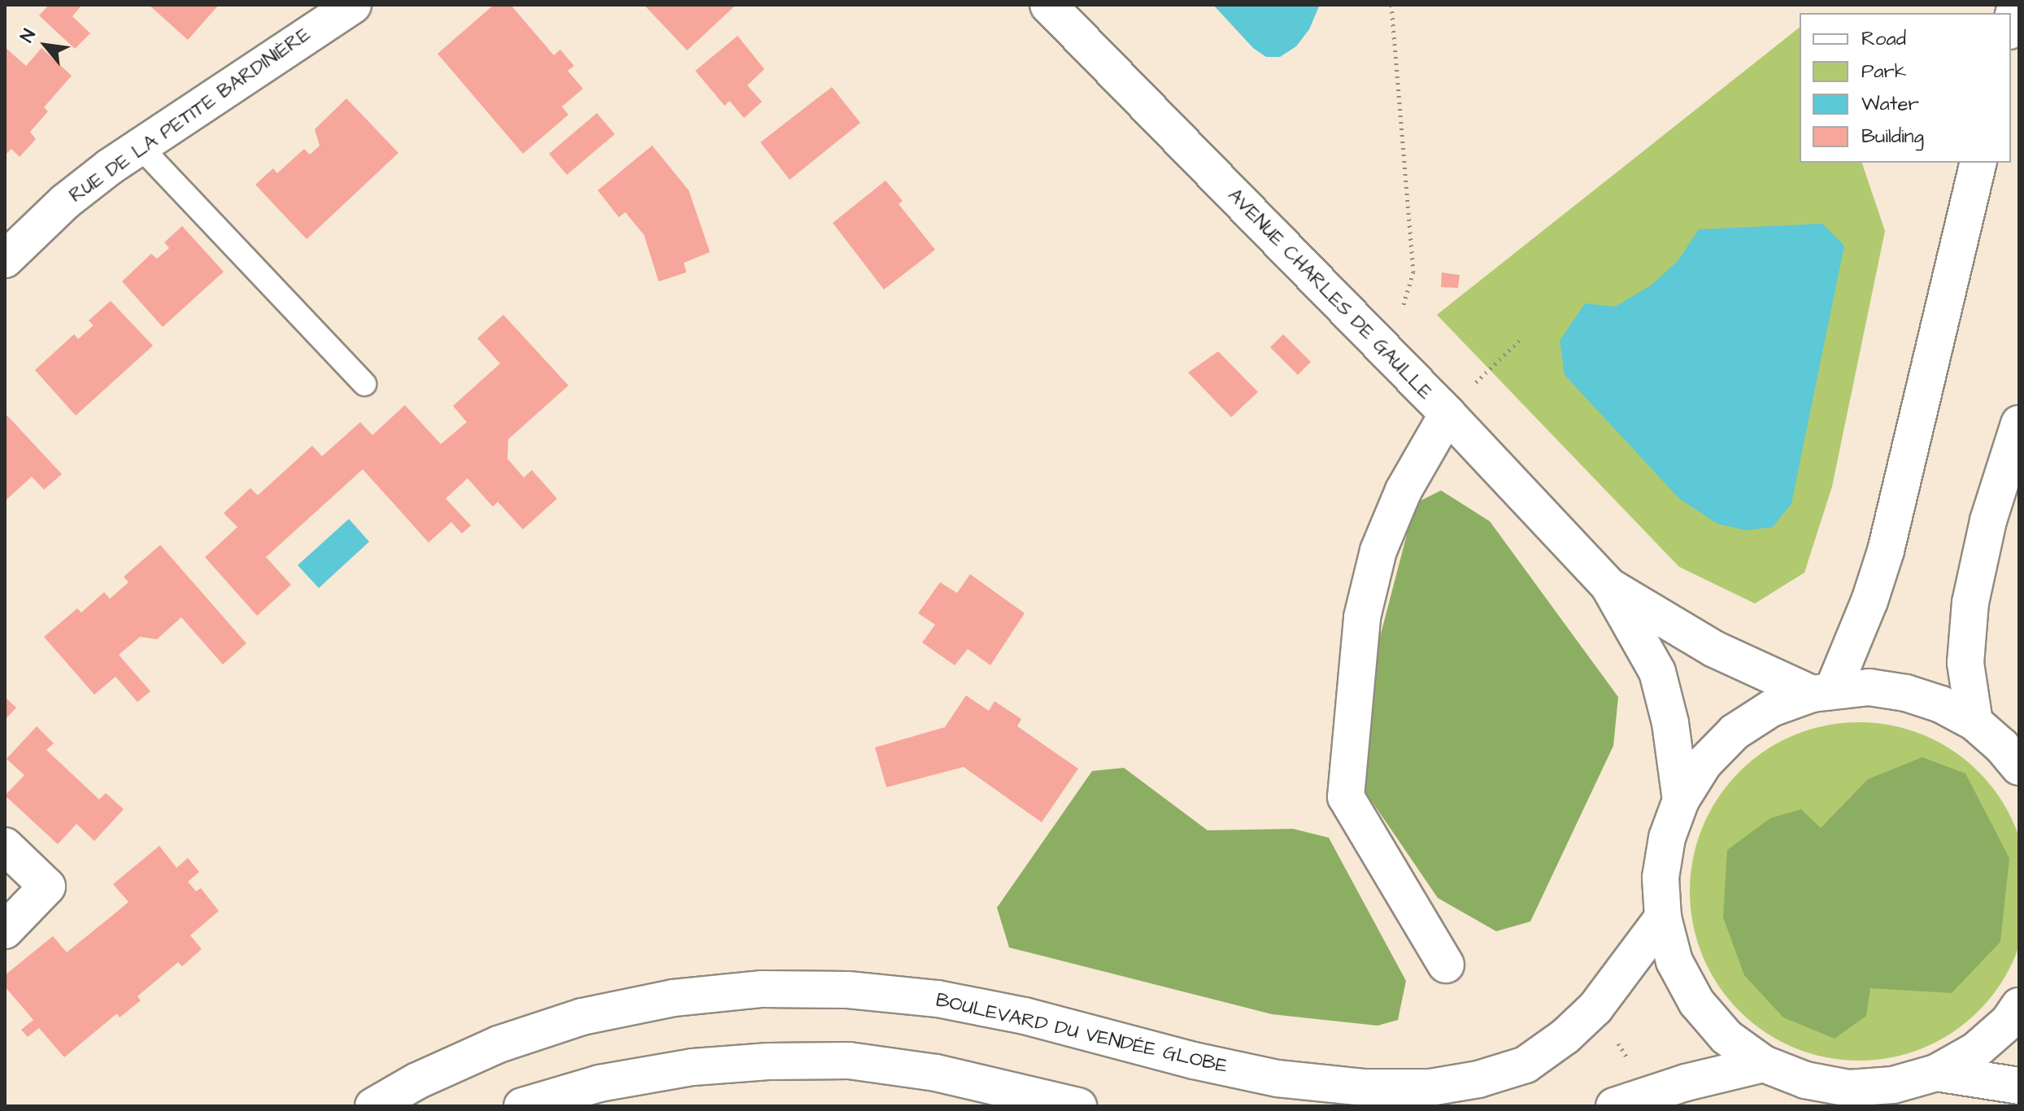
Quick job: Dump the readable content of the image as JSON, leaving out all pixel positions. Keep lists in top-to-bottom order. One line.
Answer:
{"streets":{"main road":["RUE DE LA PETITE BARDINIÈRE","AVENUE CHARLES DE GAULLE","BOULEVARD DU VENDÉE GLOBE"]},"legend":["Road","Park","Water","Building"],"north":"top left"}
